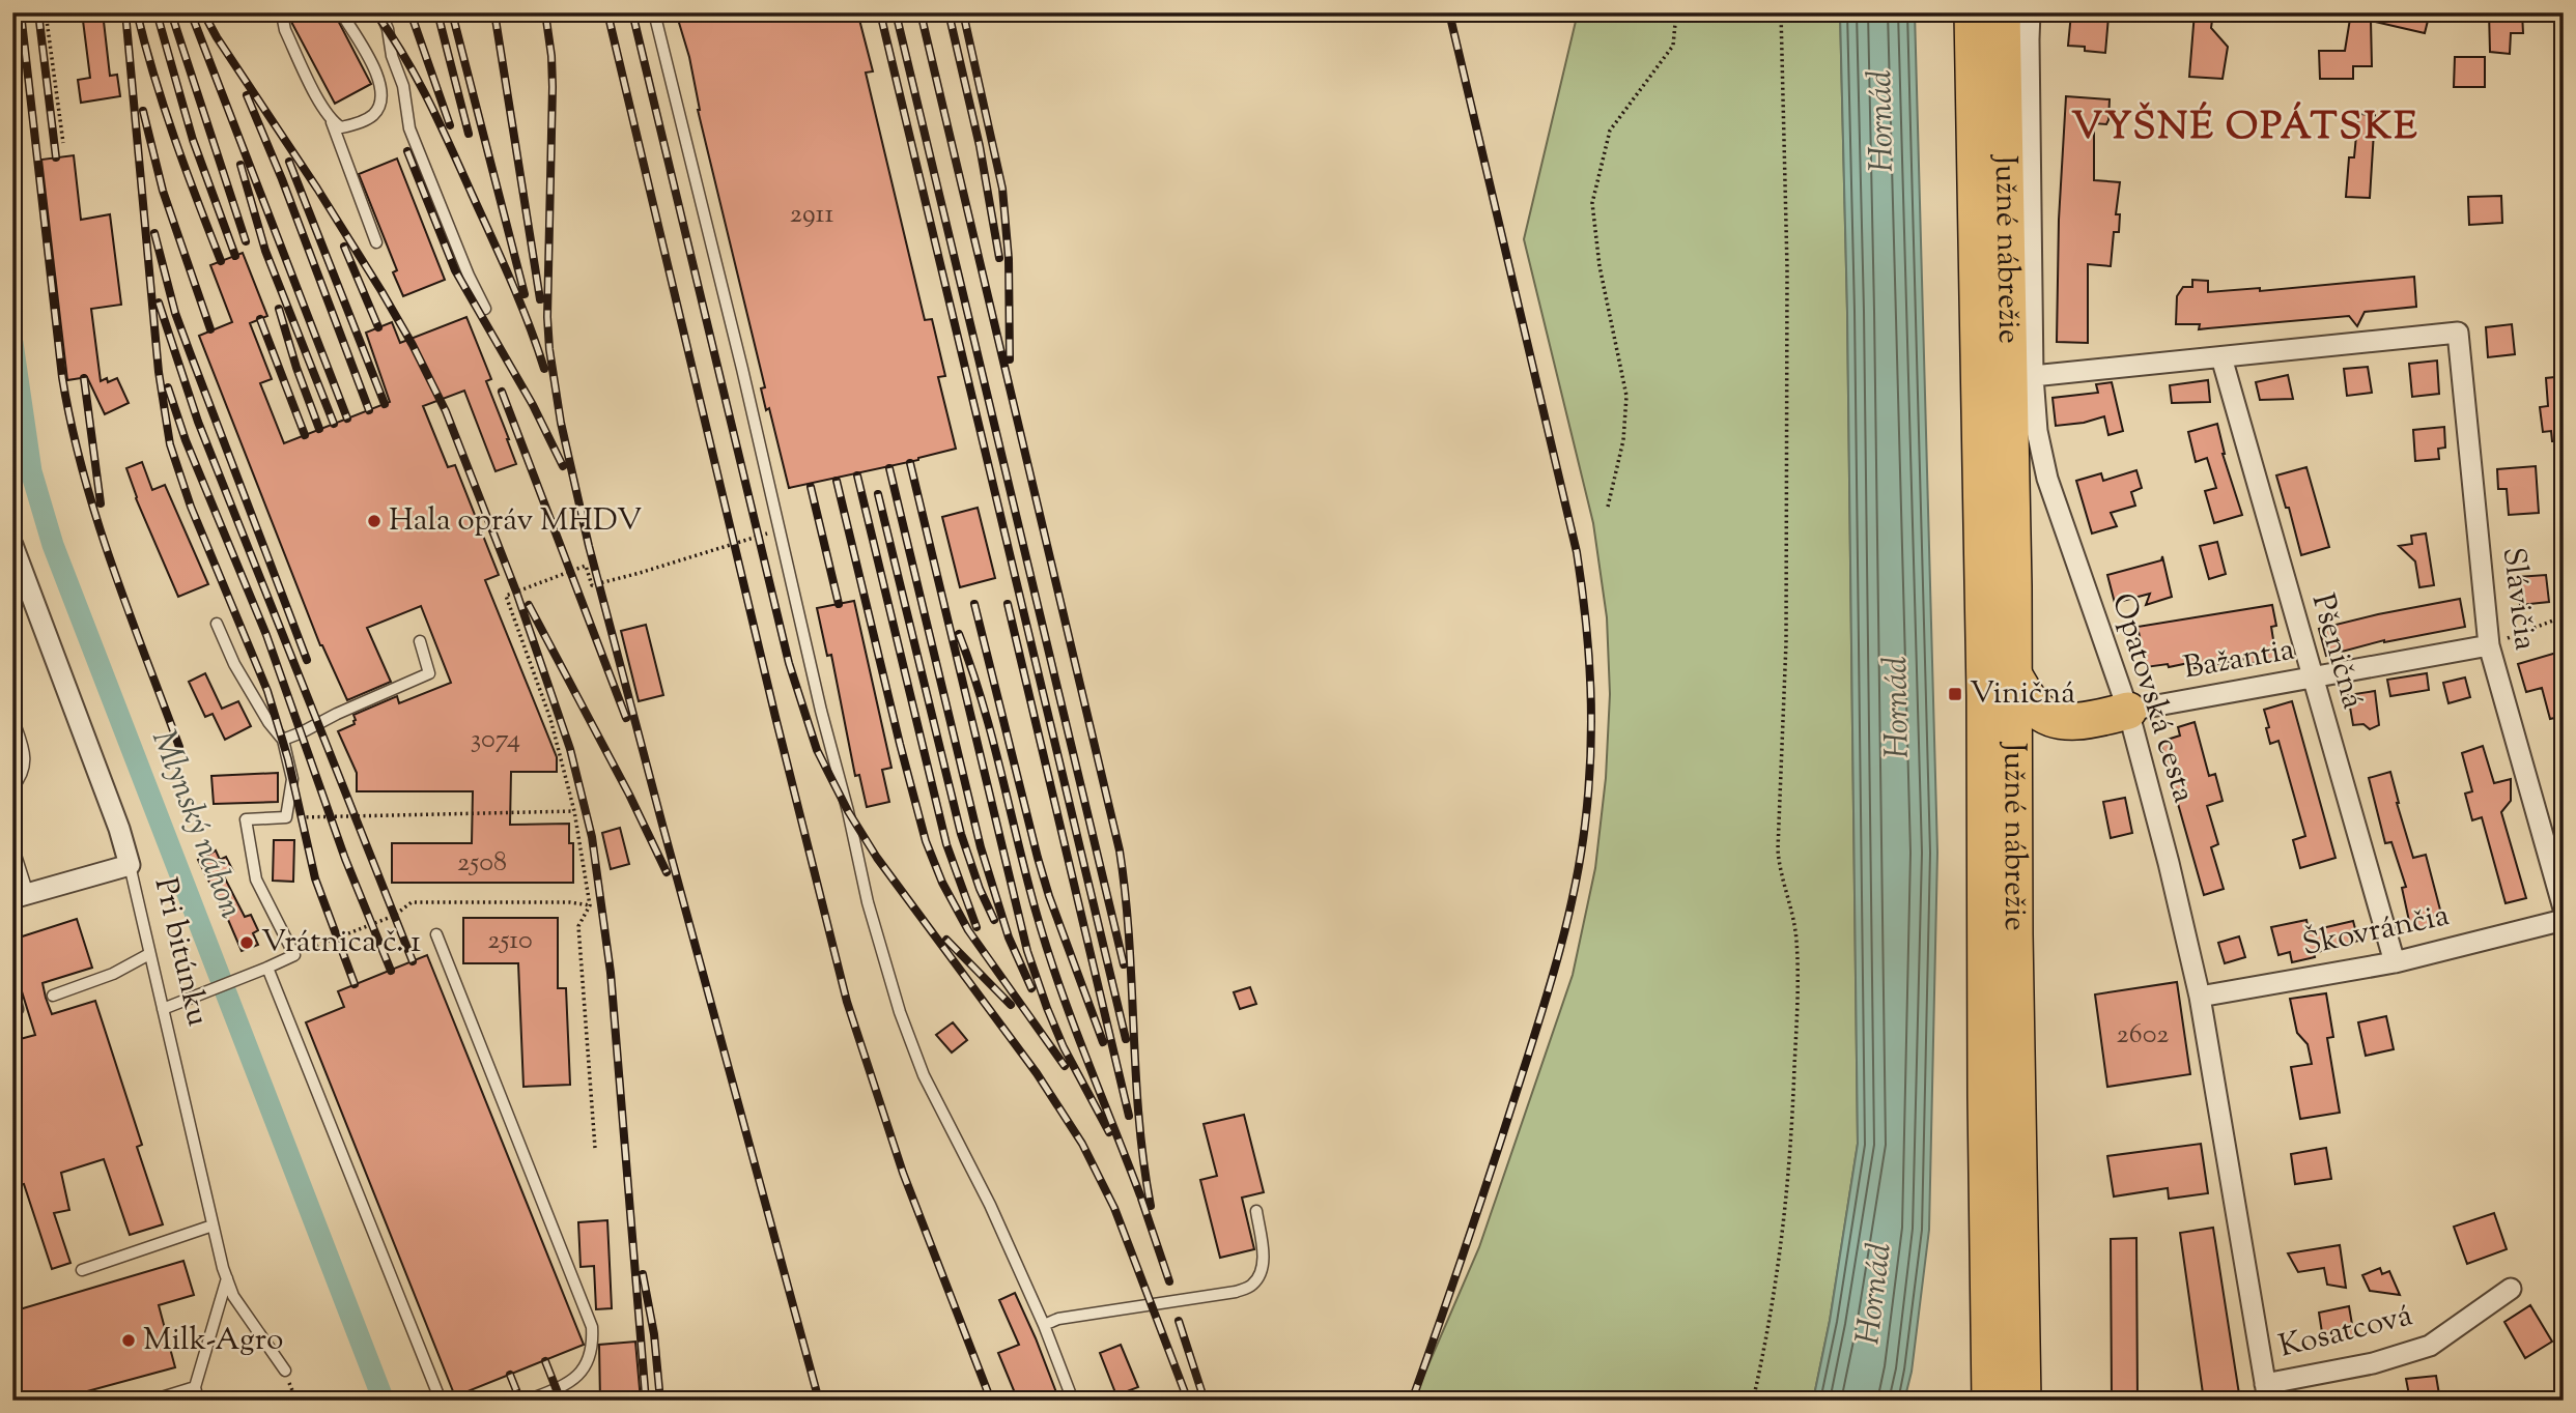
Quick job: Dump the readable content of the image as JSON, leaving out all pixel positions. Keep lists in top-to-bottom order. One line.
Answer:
{"streets":{"highway":["Južné nábrežie"],"street":["Slávičia","Pšeničná","Bažantia","Opatovská cesta","Škovránčia","Pri bitúnku","Kosatcová"]},"crossings":[["Slávičia","Pšeničná"],["Slávičia","Bažantia"],["Pšeničná","Bažantia"],["Pšeničná","Škovránčia"],["Bažantia","Opatovská cesta"],["Opatovská cesta","Škovránčia"],["Opatovská cesta","Kosatcová"]],"districts":["VYŠNÉ OPÁTSKE"],"water":["Hornád","Mlynský náhon"],"places":{"other":["Hala opráv MHDV","Vrátnica č. 1","Milk-Agro"],"transit":["Viničná"]},"house_numbers":["2911","3074","2508","2510","2602"]}
